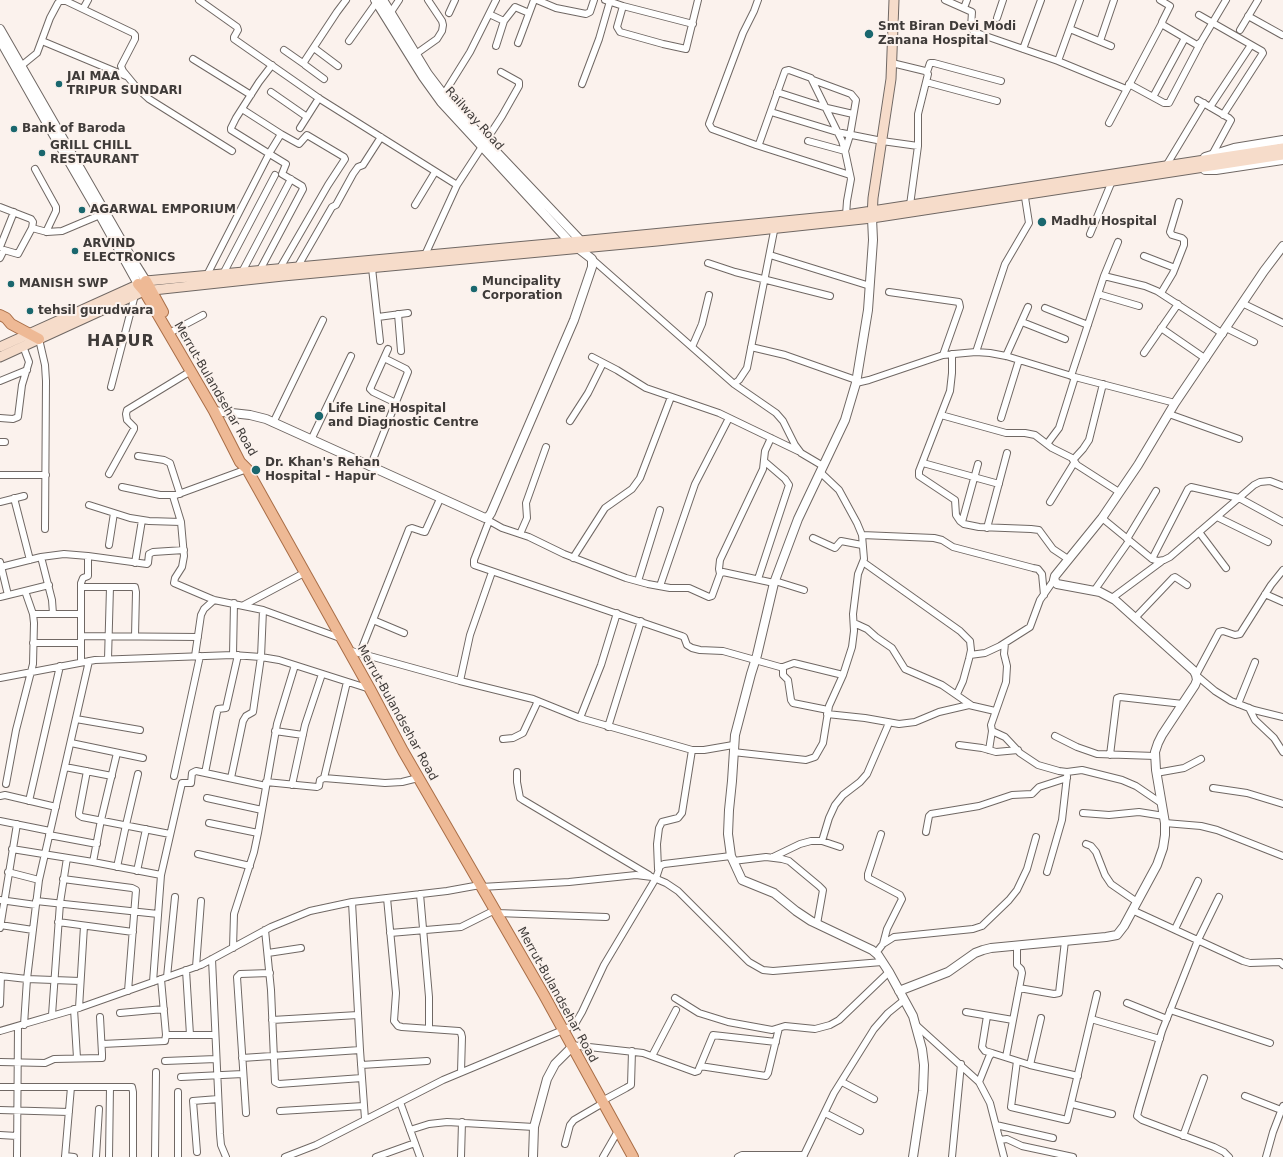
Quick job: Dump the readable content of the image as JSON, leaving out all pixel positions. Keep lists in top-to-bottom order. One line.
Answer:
{"streets":{"main road":["Merrut-Bulandsehar Road"],"street":["Railway Road"]},"districts":["HAPUR"],"places":["Smt Biran Devi Modi Zanana Hospital","JAI MAA TRIPUR SUNDARI","Bank of Baroda","GRILL CHILL RESTAURANT","AGARWAL EMPORIUM","Madhu Hospital","ARVIND ELECTRONICS","MANISH SWP","Muncipality Corporation","tehsil gurudwara","Life Line Hospital and Diagnostic Centre","Dr. Khan's Rehan Hospital - Hapur"]}
